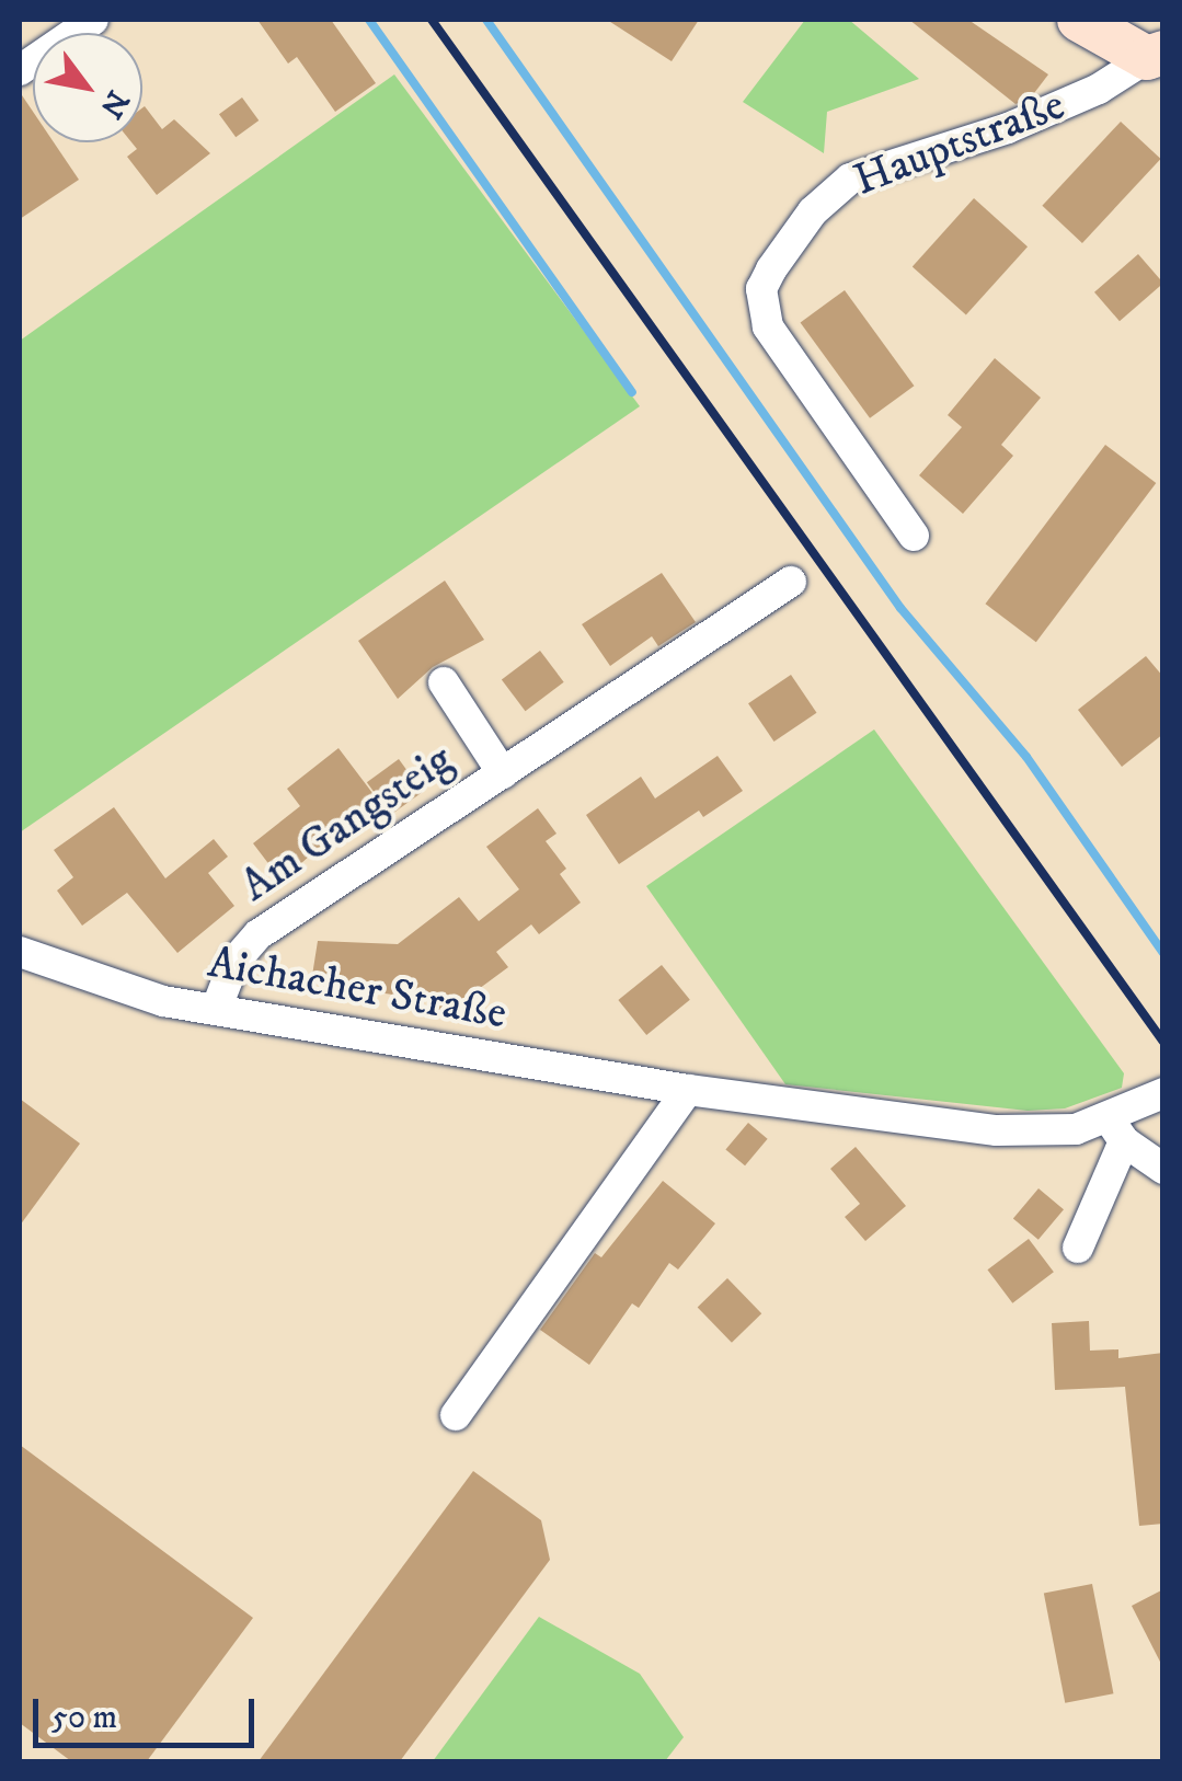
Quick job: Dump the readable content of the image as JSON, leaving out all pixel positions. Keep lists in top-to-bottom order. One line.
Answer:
{"streets":{"main road":["Hauptstraße"],"street":["Am Gangsteig","Aichacher Straße"]},"crossings":[["Am Gangsteig","Aichacher Straße"]],"scale_bar":"50 m","north":"bottom right"}
